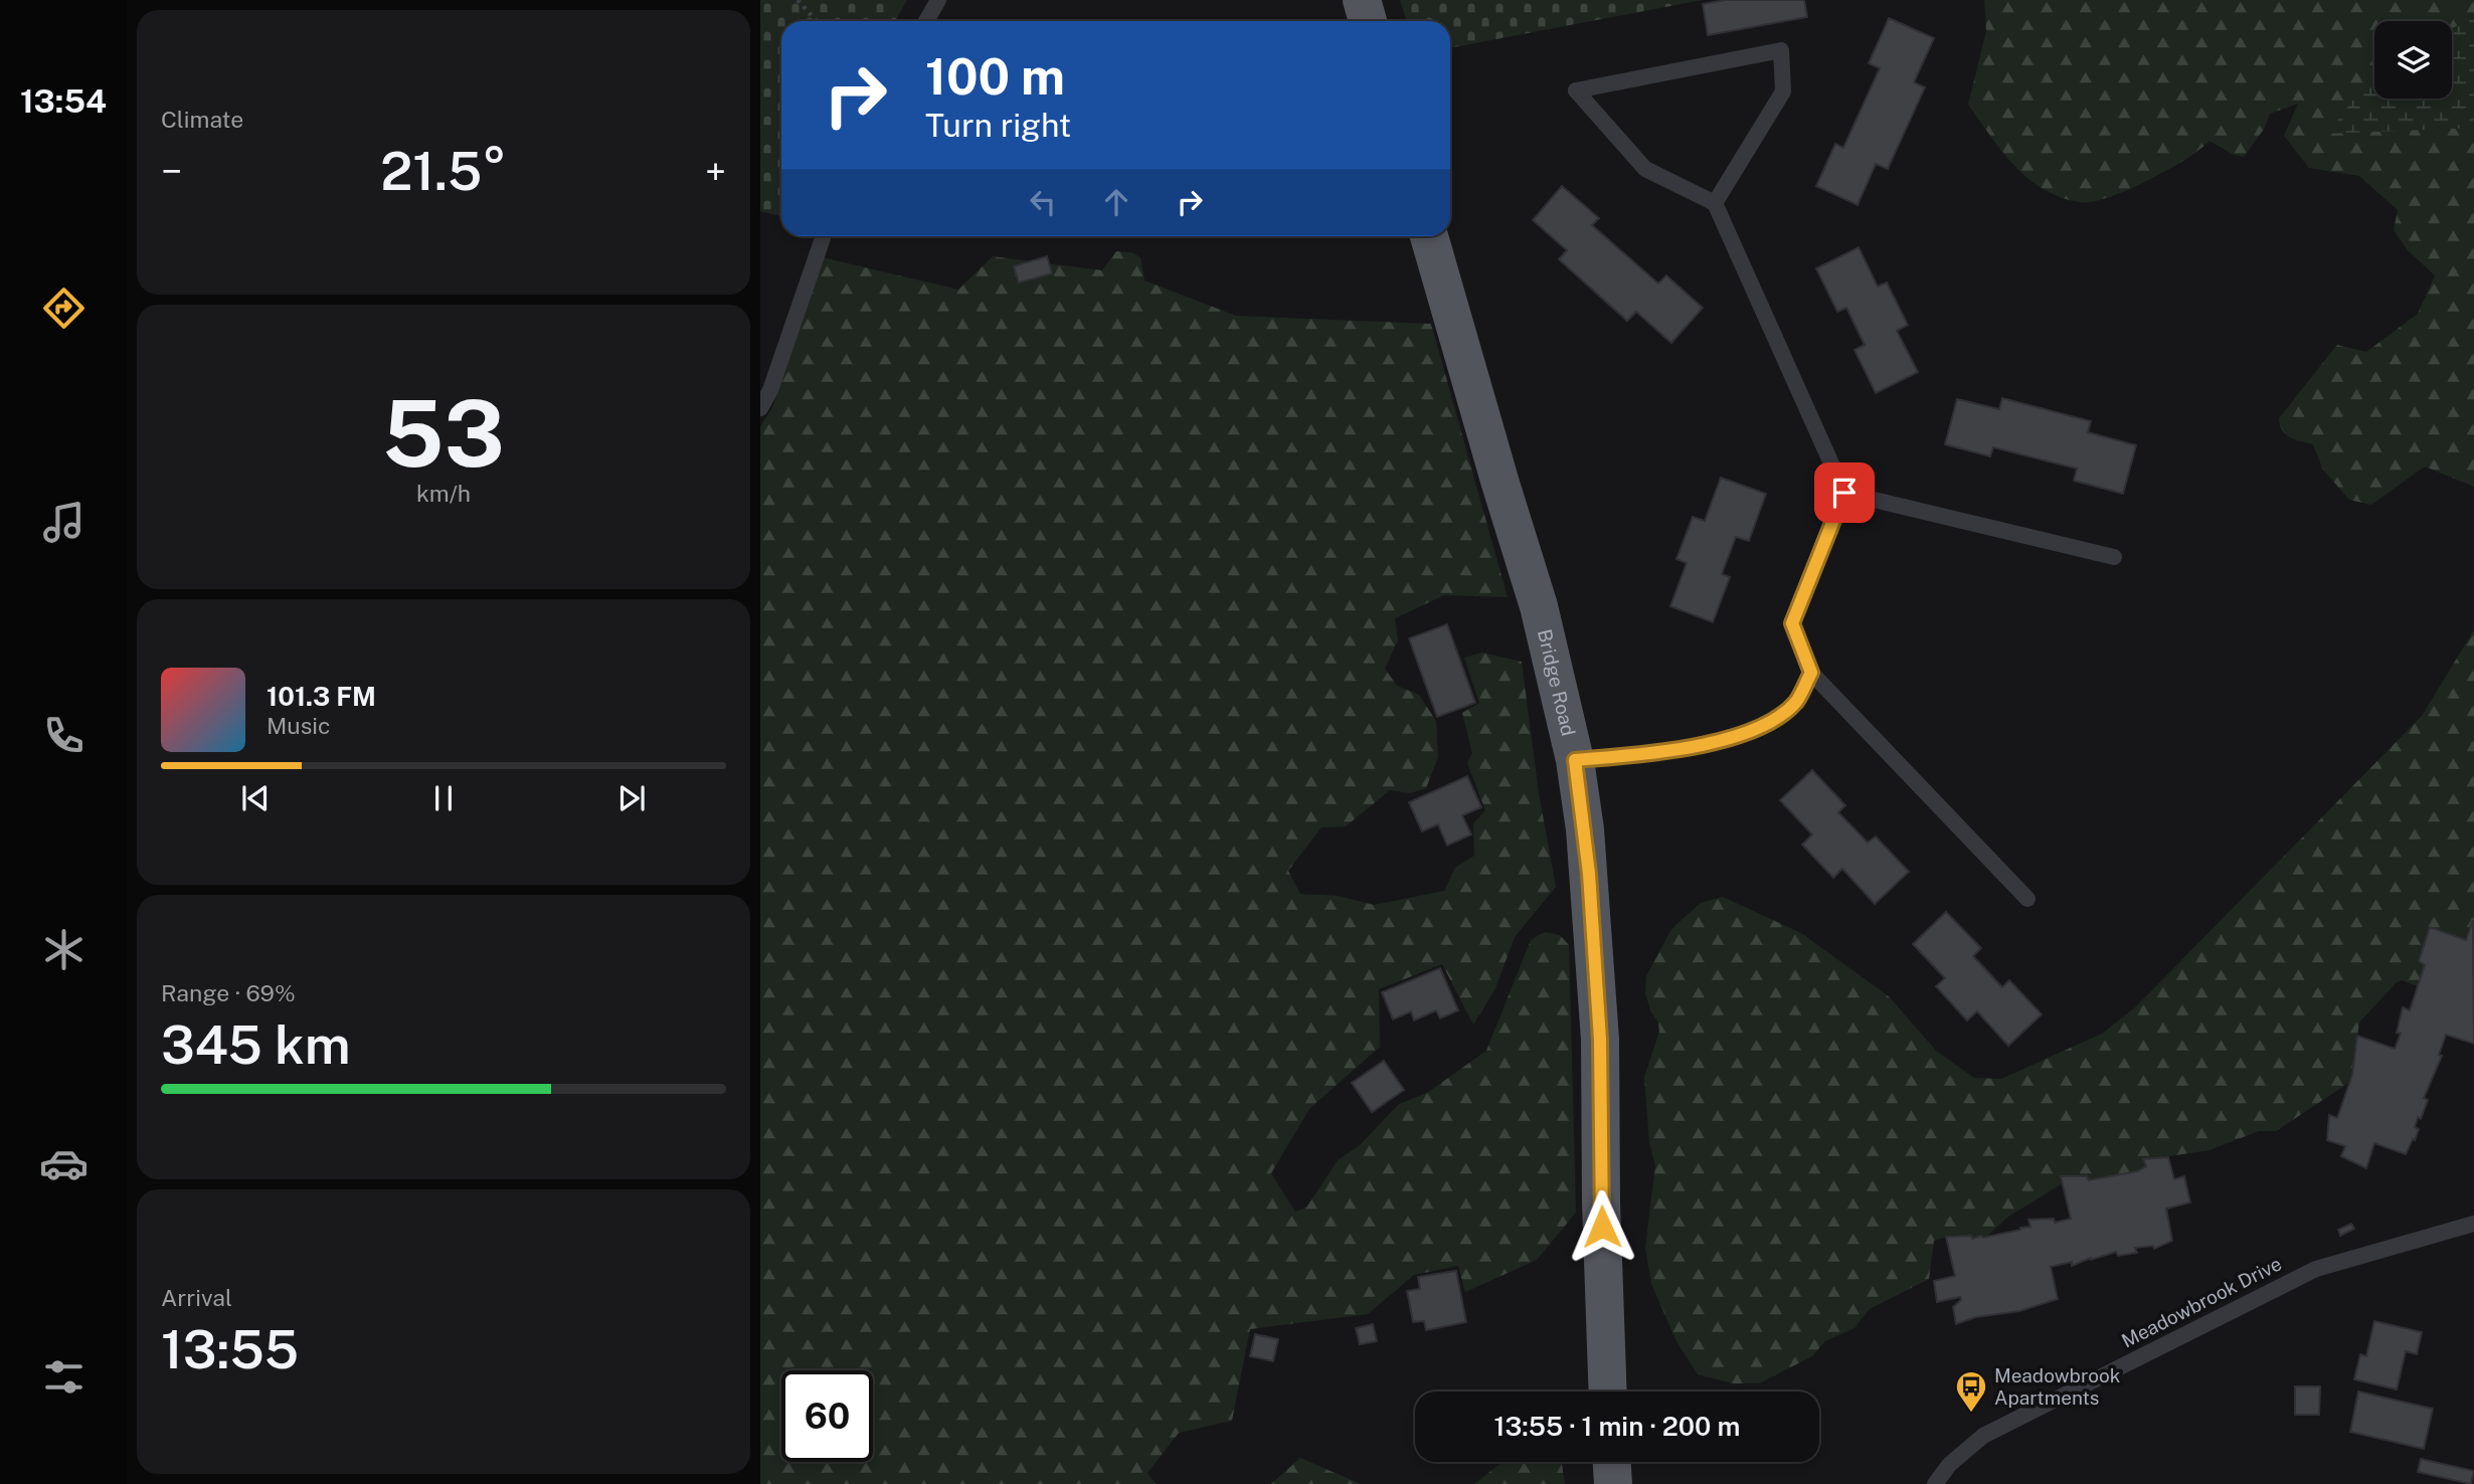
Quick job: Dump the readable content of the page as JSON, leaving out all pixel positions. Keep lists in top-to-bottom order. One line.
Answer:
{"streets":{"main road":["Bridge Road"],"lane":["Meadowbrook Drive"]},"places":{"bus stop":["Meadowbrook Apartments"]},"page":{"tabs":"13:54","tile":["Climate",["53","km/h"],["Range · 69%","345 km"],["Arrival","13:55"]],"turn":["100 m","Turn right"],"heat":["−","21.5°","+"],"song":["101.3 FM","Music"],"limit":"60","trip":"13:55 · 1 min · 200 m"}}
